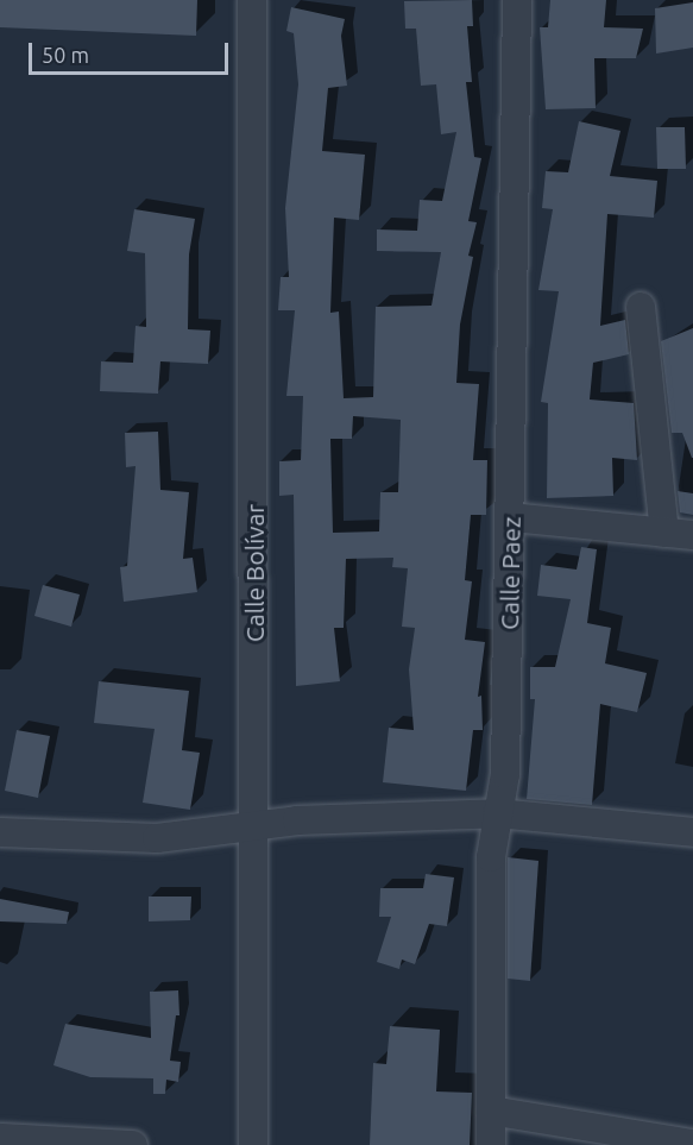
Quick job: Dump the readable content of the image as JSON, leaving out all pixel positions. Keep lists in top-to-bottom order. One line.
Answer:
{"streets":{"street":["Calle Bolívar","Calle Paez"]},"scale_bar":"50 m"}
